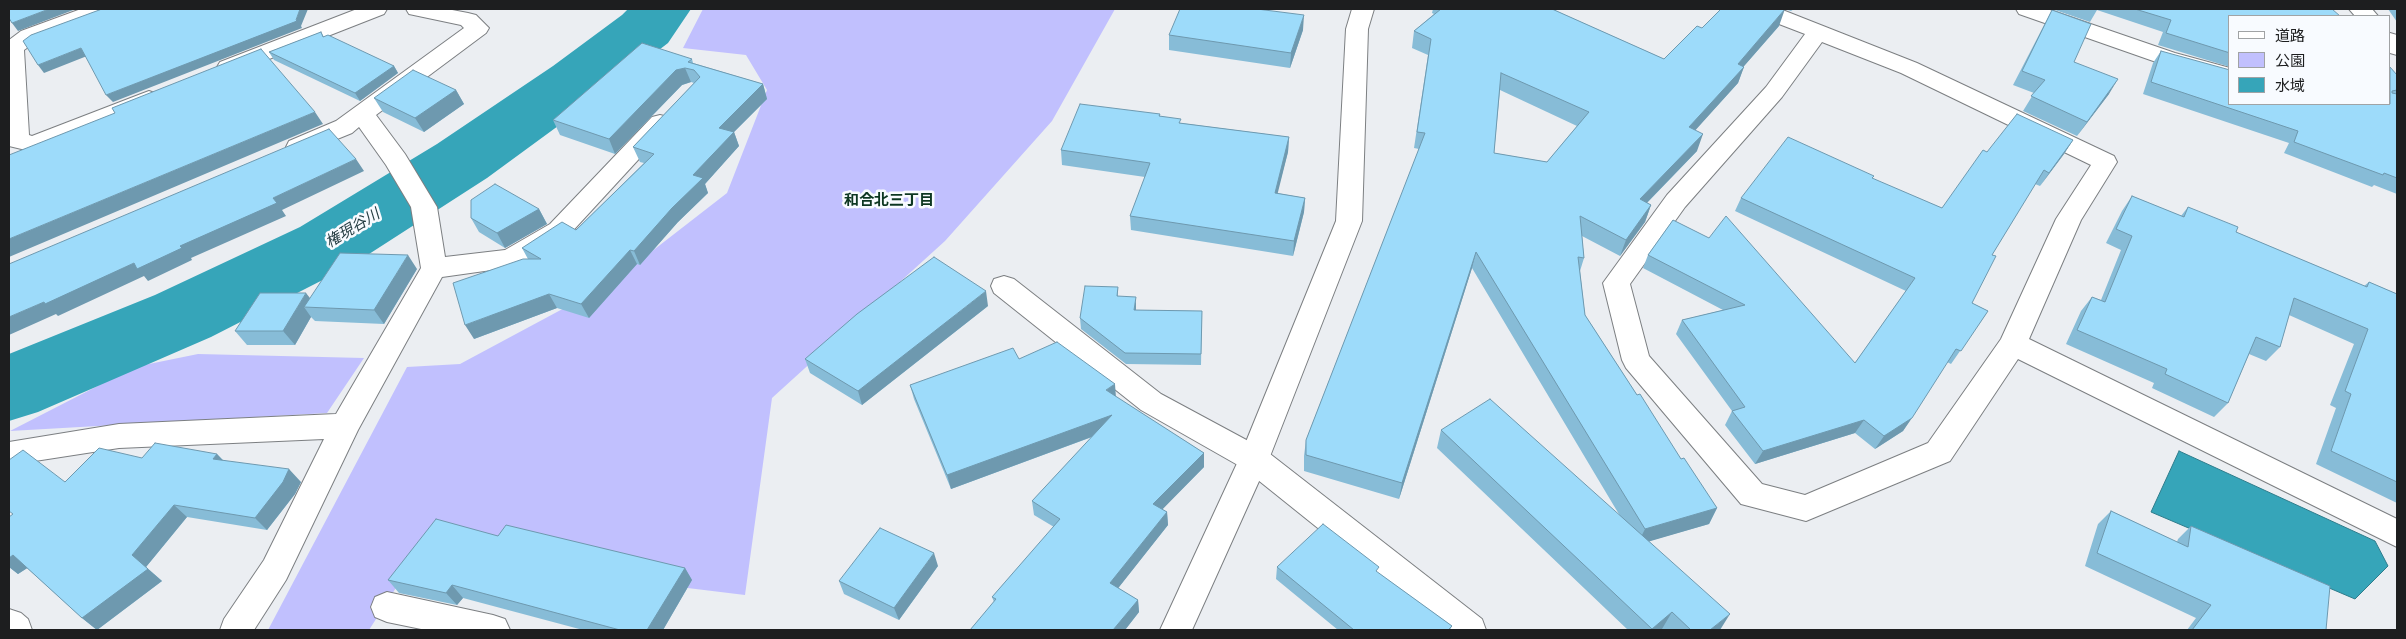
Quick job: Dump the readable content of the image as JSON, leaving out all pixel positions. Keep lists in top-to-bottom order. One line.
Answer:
{"districts":["和合北三丁目"],"water":["権現谷川"],"legend":["道路","公園","水域"]}
